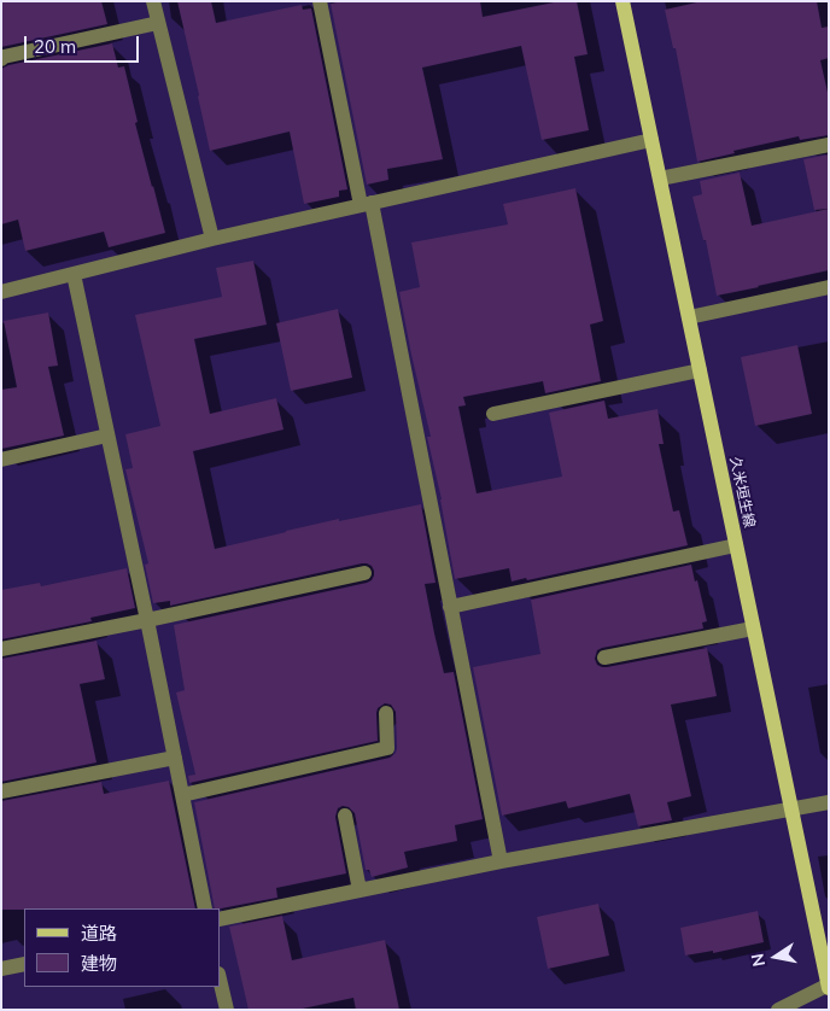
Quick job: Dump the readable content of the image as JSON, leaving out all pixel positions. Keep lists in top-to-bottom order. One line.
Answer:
{"streets":{"main road":["久米垣生線"]},"legend":["道路","建物"],"scale_bar":"20 m","north":"left"}
